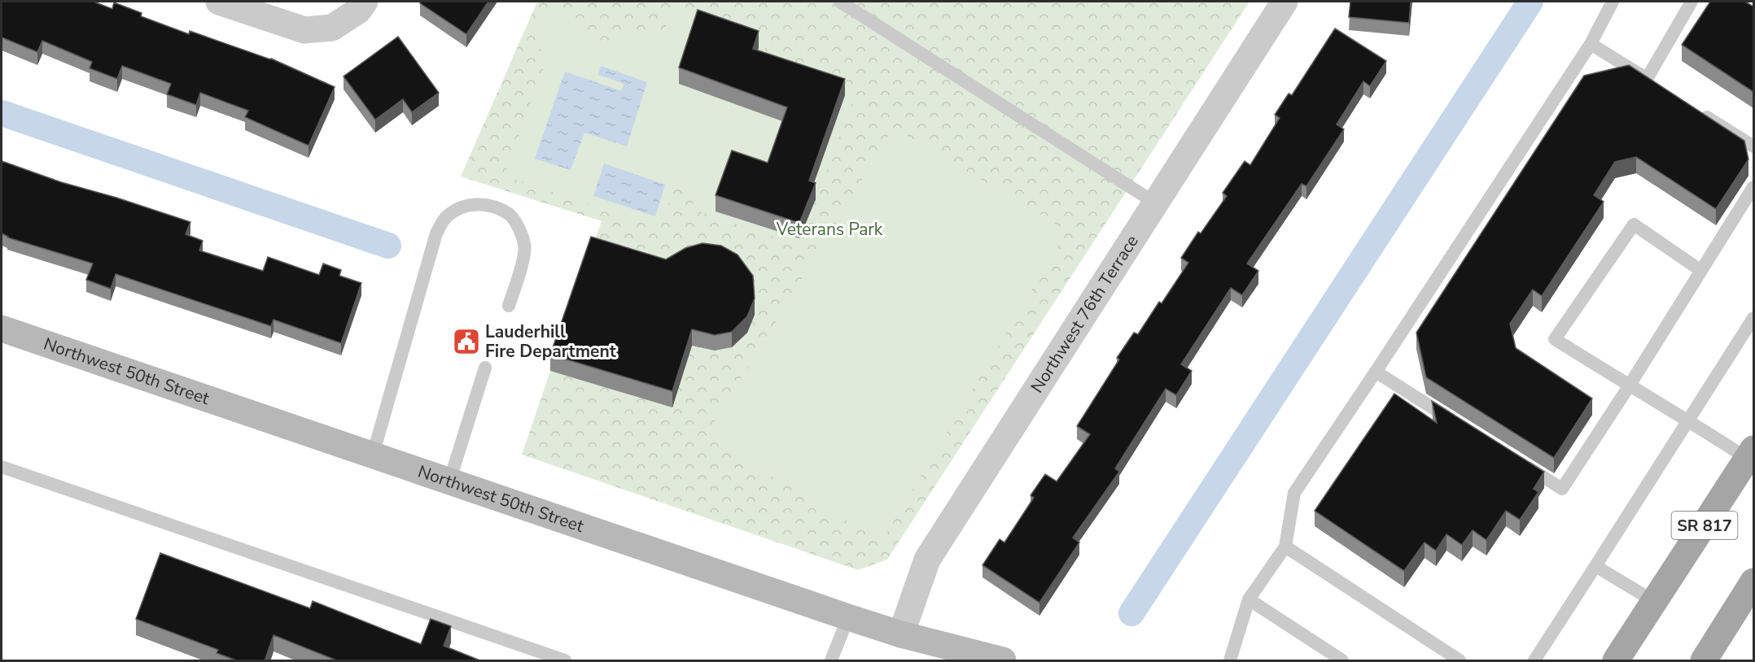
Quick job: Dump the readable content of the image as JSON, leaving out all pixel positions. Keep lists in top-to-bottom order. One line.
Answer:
{"streets":{"main road":["SR 817"],"street":["Northwest 76th Terrace","Northwest 50th Street"]},"crossings":[["Northwest 76th Terrace","Northwest 50th Street"]],"parks":["Veterans Park"],"places":{"public building":["Lauderhill Fire Department"]}}
